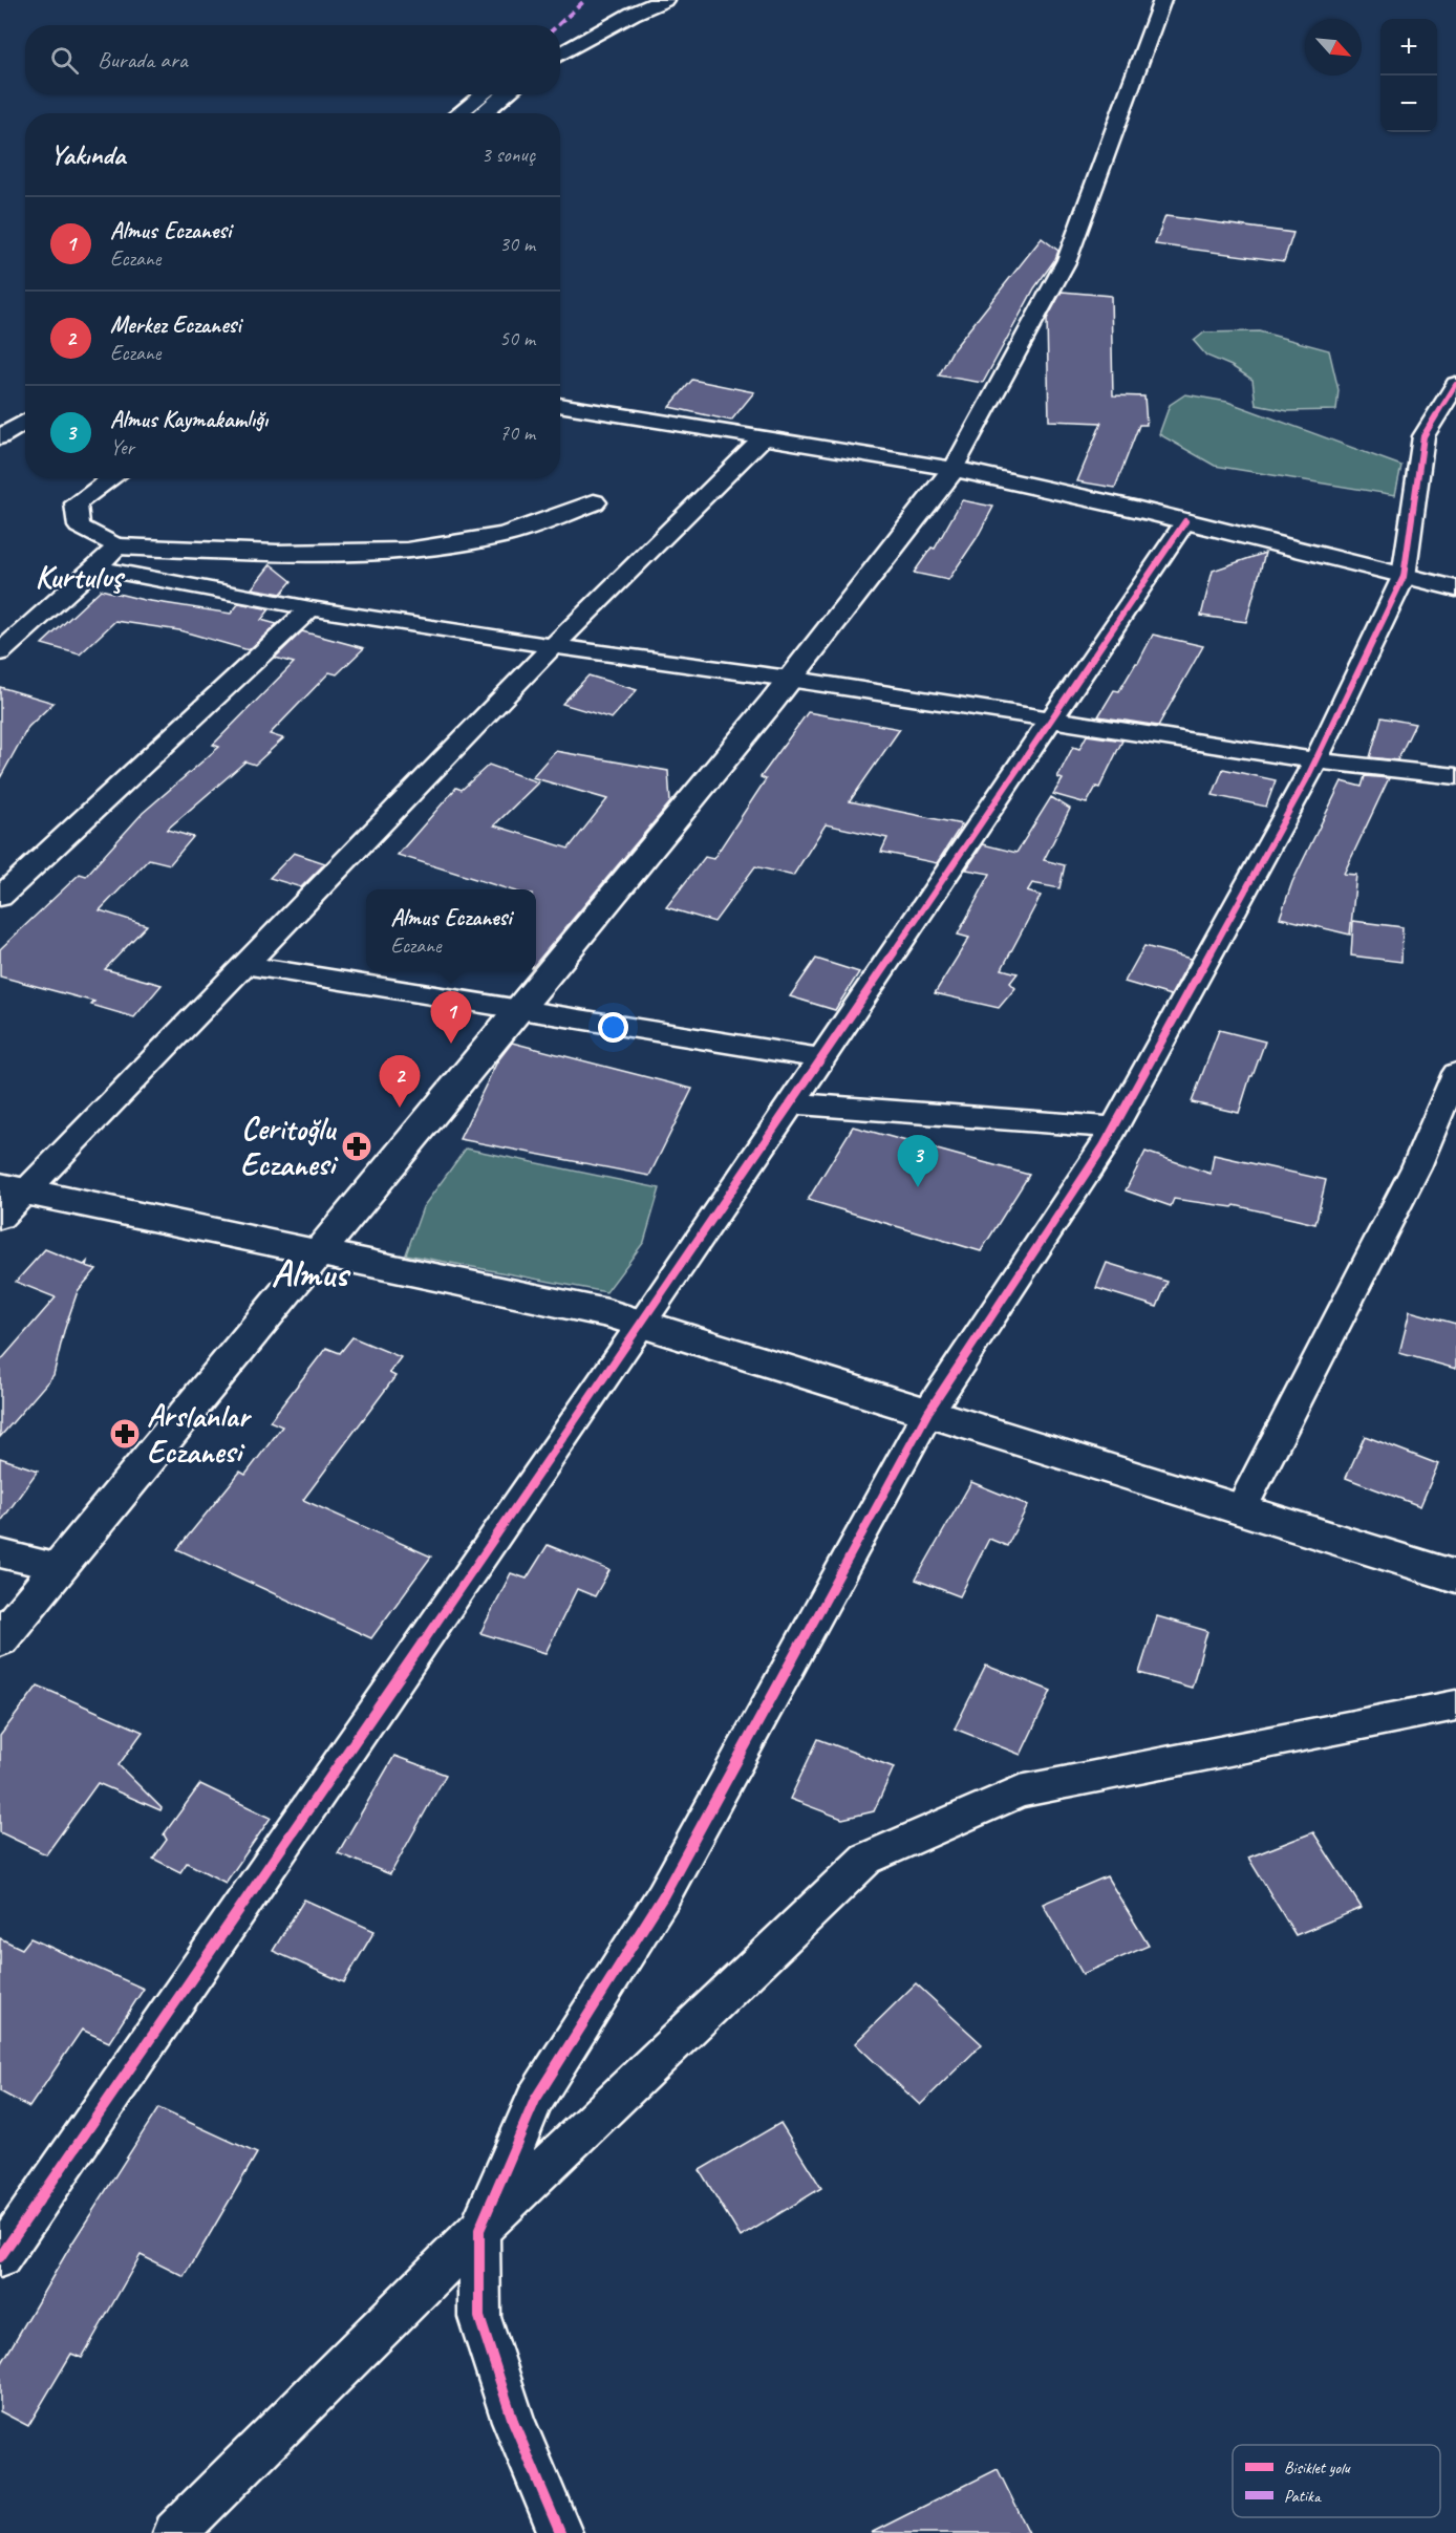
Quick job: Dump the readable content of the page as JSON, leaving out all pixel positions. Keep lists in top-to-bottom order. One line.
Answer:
{"districts":["Kurtuluş","Almus"],"places":{"pharmacy":["Ceritoğlu Eczanesi","Arslanlar Eczanesi"]},"legend":["Bisiklet yolu","Patika"],"north":"bottom right","page":{"map_buttons":["+","−"],"search":"Burada ara","heading":["Yakında","3 sonuç"],"list":[{"mark":"1","name":"Almus Eczanesi","note":"Eczane","value":"30 m"},{"mark":"2","name":"Merkez Eczanesi","note":"Eczane","value":"50 m"},{"mark":"3","name":"Almus Kaymakamlığı","note":"Yer","value":"70 m"}],"popup":["Almus Eczanesi","Eczane"],"pins":["1","2","3"]}}
